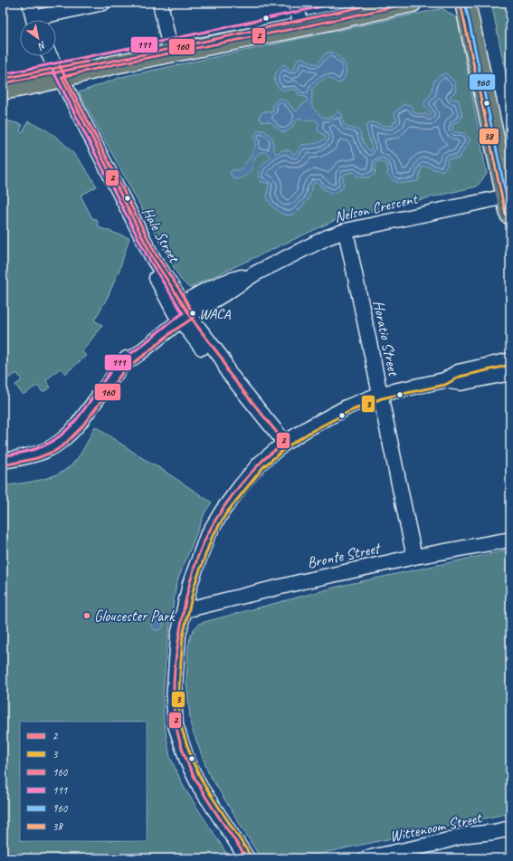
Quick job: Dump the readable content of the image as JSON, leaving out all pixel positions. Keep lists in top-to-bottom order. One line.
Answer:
{"streets":{"street":["Nelson Crescent","Hale Street","Horatio Street","Bronte Street","Wittenoom Street"]},"crossings":[["Nelson Crescent","Hale Street"],["Nelson Crescent","Horatio Street"],["Horatio Street","Bronte Street"]],"places":["WACA","Gloucester Park"],"lines":["transit line 2","transit line 111","transit line 960","transit line 38","transit line 160","transit line 3"],"legend":["2","3","160","111","960","38"],"north":"bottom right"}
